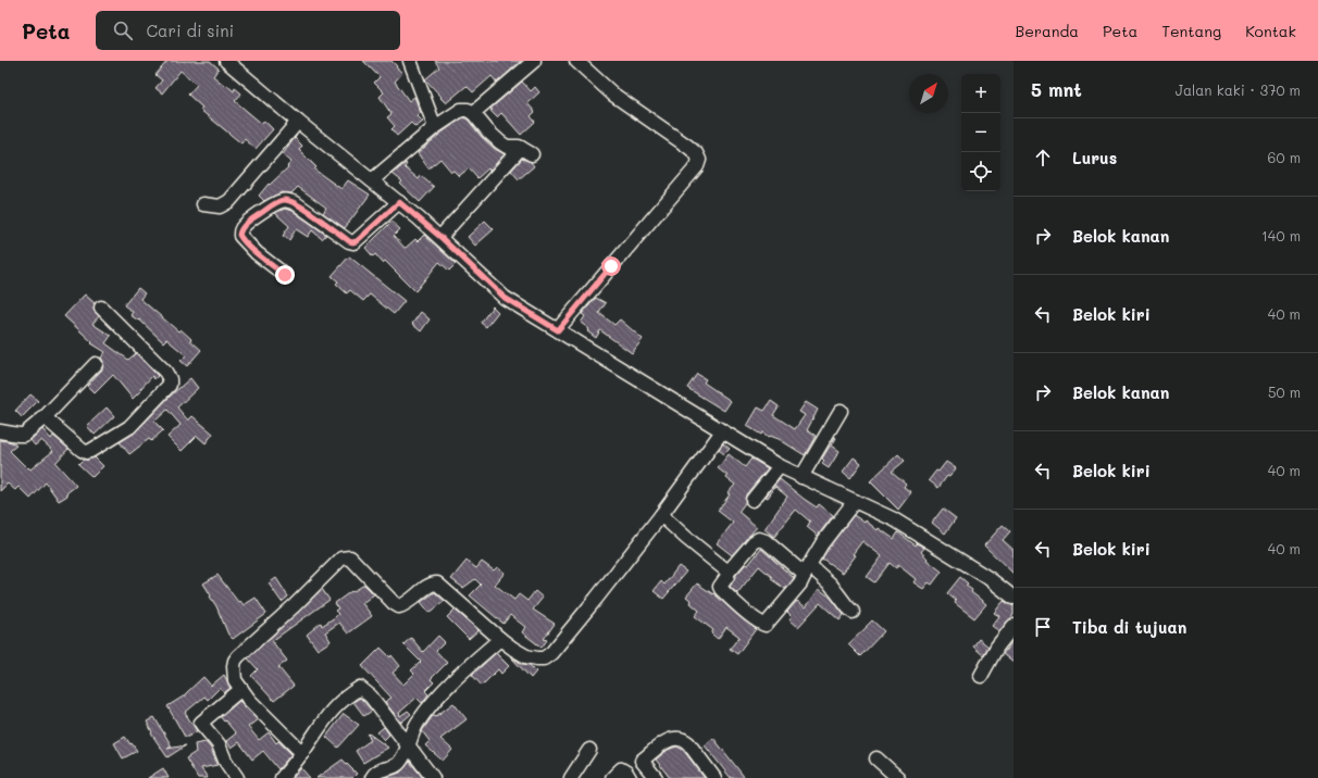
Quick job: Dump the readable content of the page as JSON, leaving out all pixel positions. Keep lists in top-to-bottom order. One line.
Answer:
{"north":"top right","page":{"header":"Peta","search":"Cari di sini","nav":["Beranda","Peta","Tentang","Kontak"],"heading":["5 mnt","Jalan kaki · 370 m"],"map_buttons":["+","−"],"list":[["Lurus","60 m"],["Belok kanan","140 m"],["Belok kiri","40 m"],["Belok kanan","50 m"],["Belok kiri","40 m"],["Belok kiri","40 m"],"Tiba di tujuan"]}}
